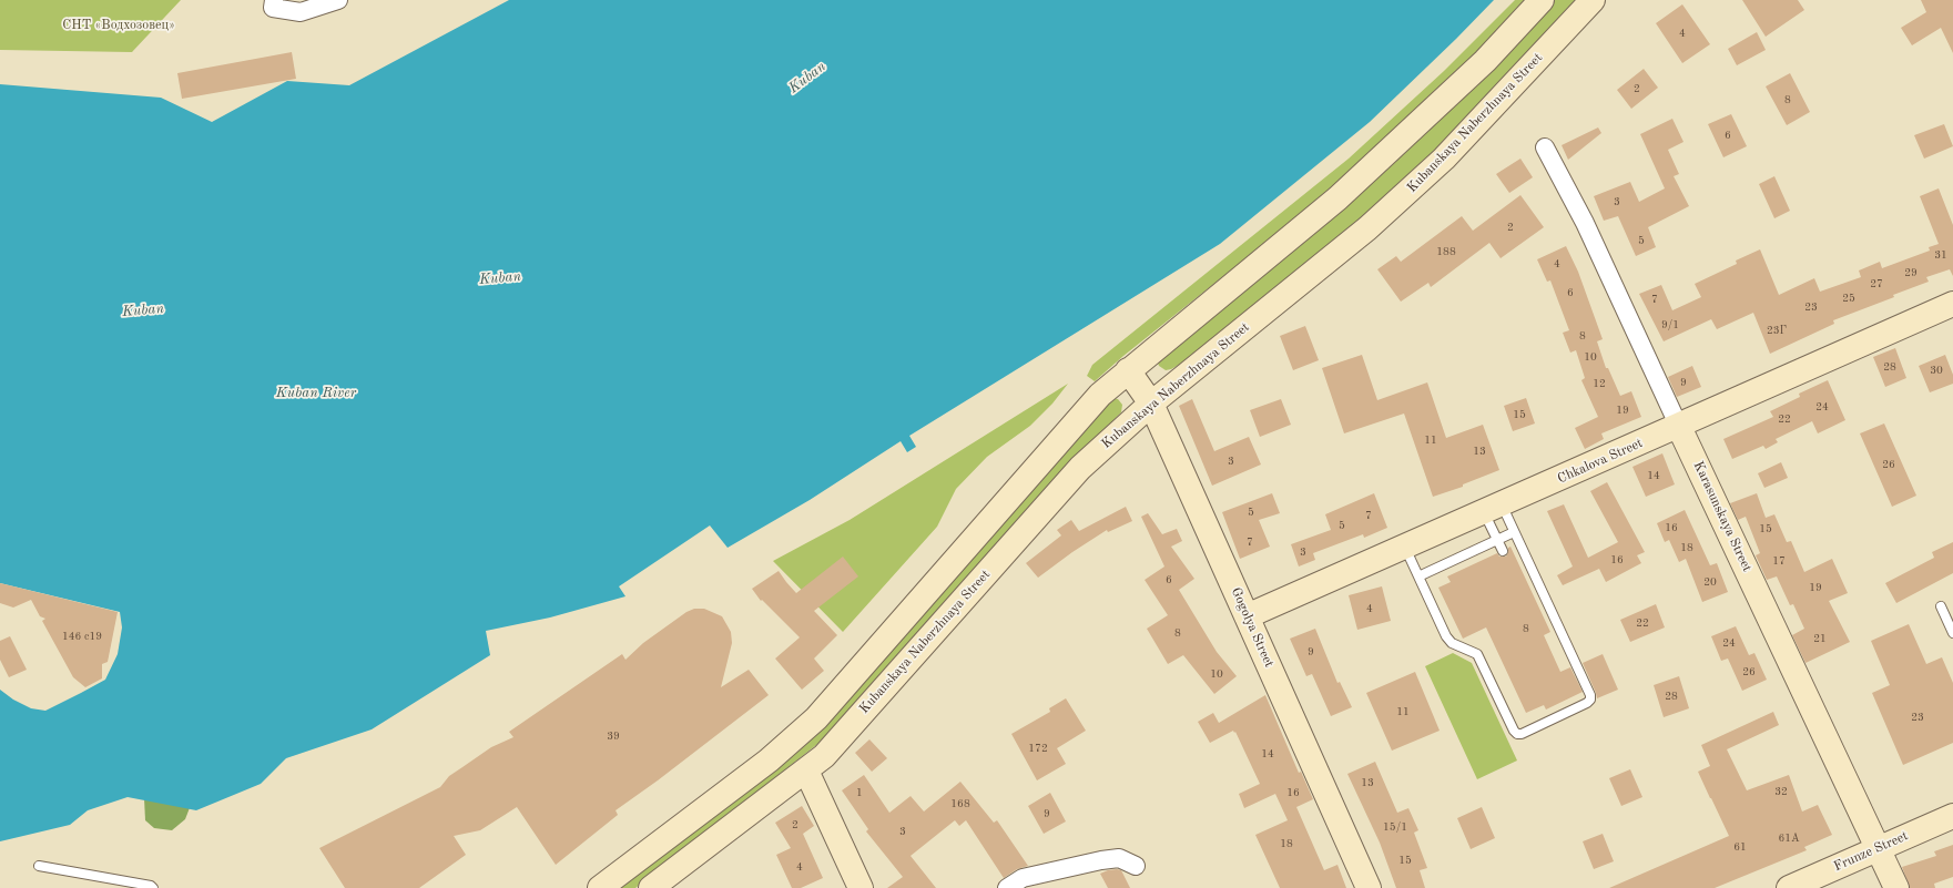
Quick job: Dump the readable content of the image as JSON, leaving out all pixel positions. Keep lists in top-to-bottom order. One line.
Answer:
{"streets":{"main road":["Kubanskaya Naberzhnaya Street","Chkalova Street","Karasunskaya Street","Gogolya Street","Frunze Street"]},"crossings":[["Kubanskaya Naberzhnaya Street","Gogolya Street"],["Chkalova Street","Karasunskaya Street"],["Chkalova Street","Gogolya Street"],["Karasunskaya Street","Frunze Street"]],"water":["Kuban","Kuban River"],"parks":["СНТ «Водхозовец»"],"house_numbers":["4","2","8","6","3","2","5","188","31","4","29","27","6","25","7","23","9/1","23Г","8","10","28","30","9","12","24","19","15","22","11","13","3","26","14","5","7","5","16","15","7","18","3","16","17","6","20","19","4","22","8","8","146 с19","21","24","9","26","10","28","11","23","39","172","14","13","32","1","16","168","9","2","15/1","3","61А","18","61","15","4"]}
